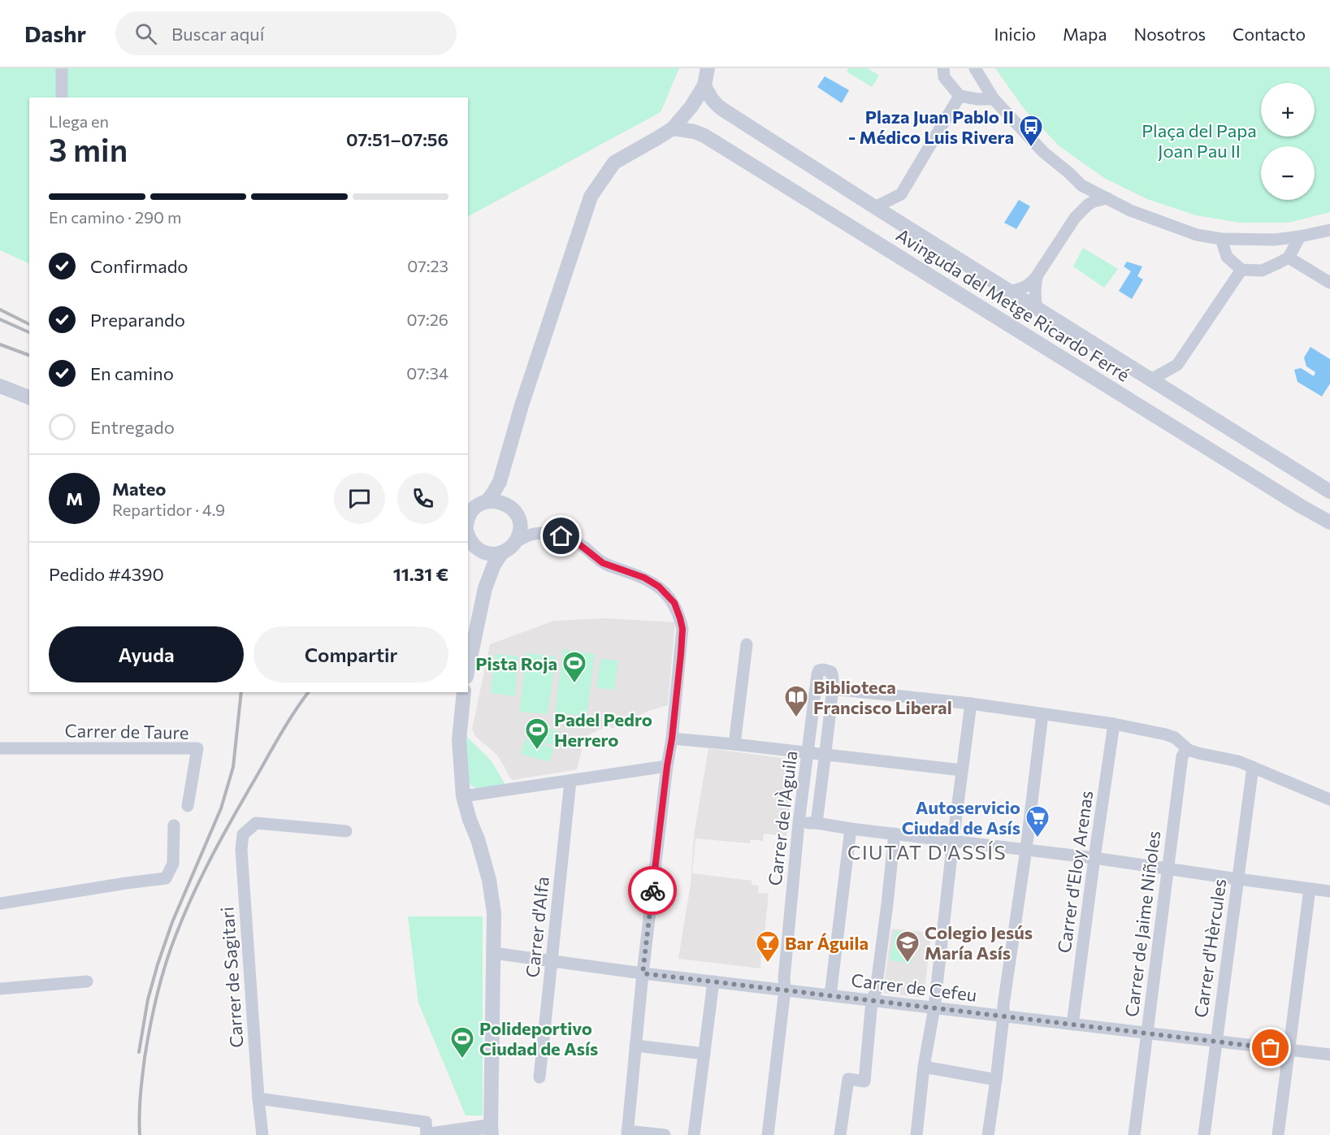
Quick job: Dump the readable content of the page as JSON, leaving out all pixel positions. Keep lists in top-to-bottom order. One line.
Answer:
{"streets":{"street":["Avinguda del Metge Ricardo Ferré","Carrer de Taure","Carrer de l'Àguila","Carrer d'Eloy Arenas","Carrer de Jaime Niñoles","Carrer d'Alfa","Carrer d'Hèrcules","Carrer de Sagitari","Carrer de Cefeu"]},"crossings":[["Carrer de l'Àguila","Carrer de Cefeu"],["Carrer d'Eloy Arenas","Carrer de Cefeu"],["Carrer de Jaime Niñoles","Carrer de Cefeu"],["Carrer d'Alfa","Carrer de Cefeu"],["Carrer d'Hèrcules","Carrer de Cefeu"]],"districts":["CIUTAT D'ASSÍS"],"parks":["Plaça del Papa Joan Pau II"],"places":{"bus stop":["Plaza Juan Pablo II - Médico Luis Rivera"],"sports":["Pista Roja","Padel Pedro Herrero","Polideportivo Ciudad de Asís"],"library":["Biblioteca Francisco Liberal"],"supermarket":["Autoservicio Ciudad de Asís"],"bar":["Bar Águila"],"school or university":["Colegio Jesús María Asís"]},"page":{"header":"Dashr","search":"Buscar aquí","nav":["Inicio","Mapa","Nosotros","Contacto"],"map_buttons":["+","−"],"heading":["3 min","Llega en","07:51–07:56"],"panel":["Mateo","Repartidor · 4.9","Pedido #4390","11.31 €"],"bar":"En camino · 290 m","list":[["Confirmado","07:23"],["Preparando","07:26"],["En camino","07:34"],"Entregado"],"round":"M","buttons":["Ayuda","Compartir"]}}
